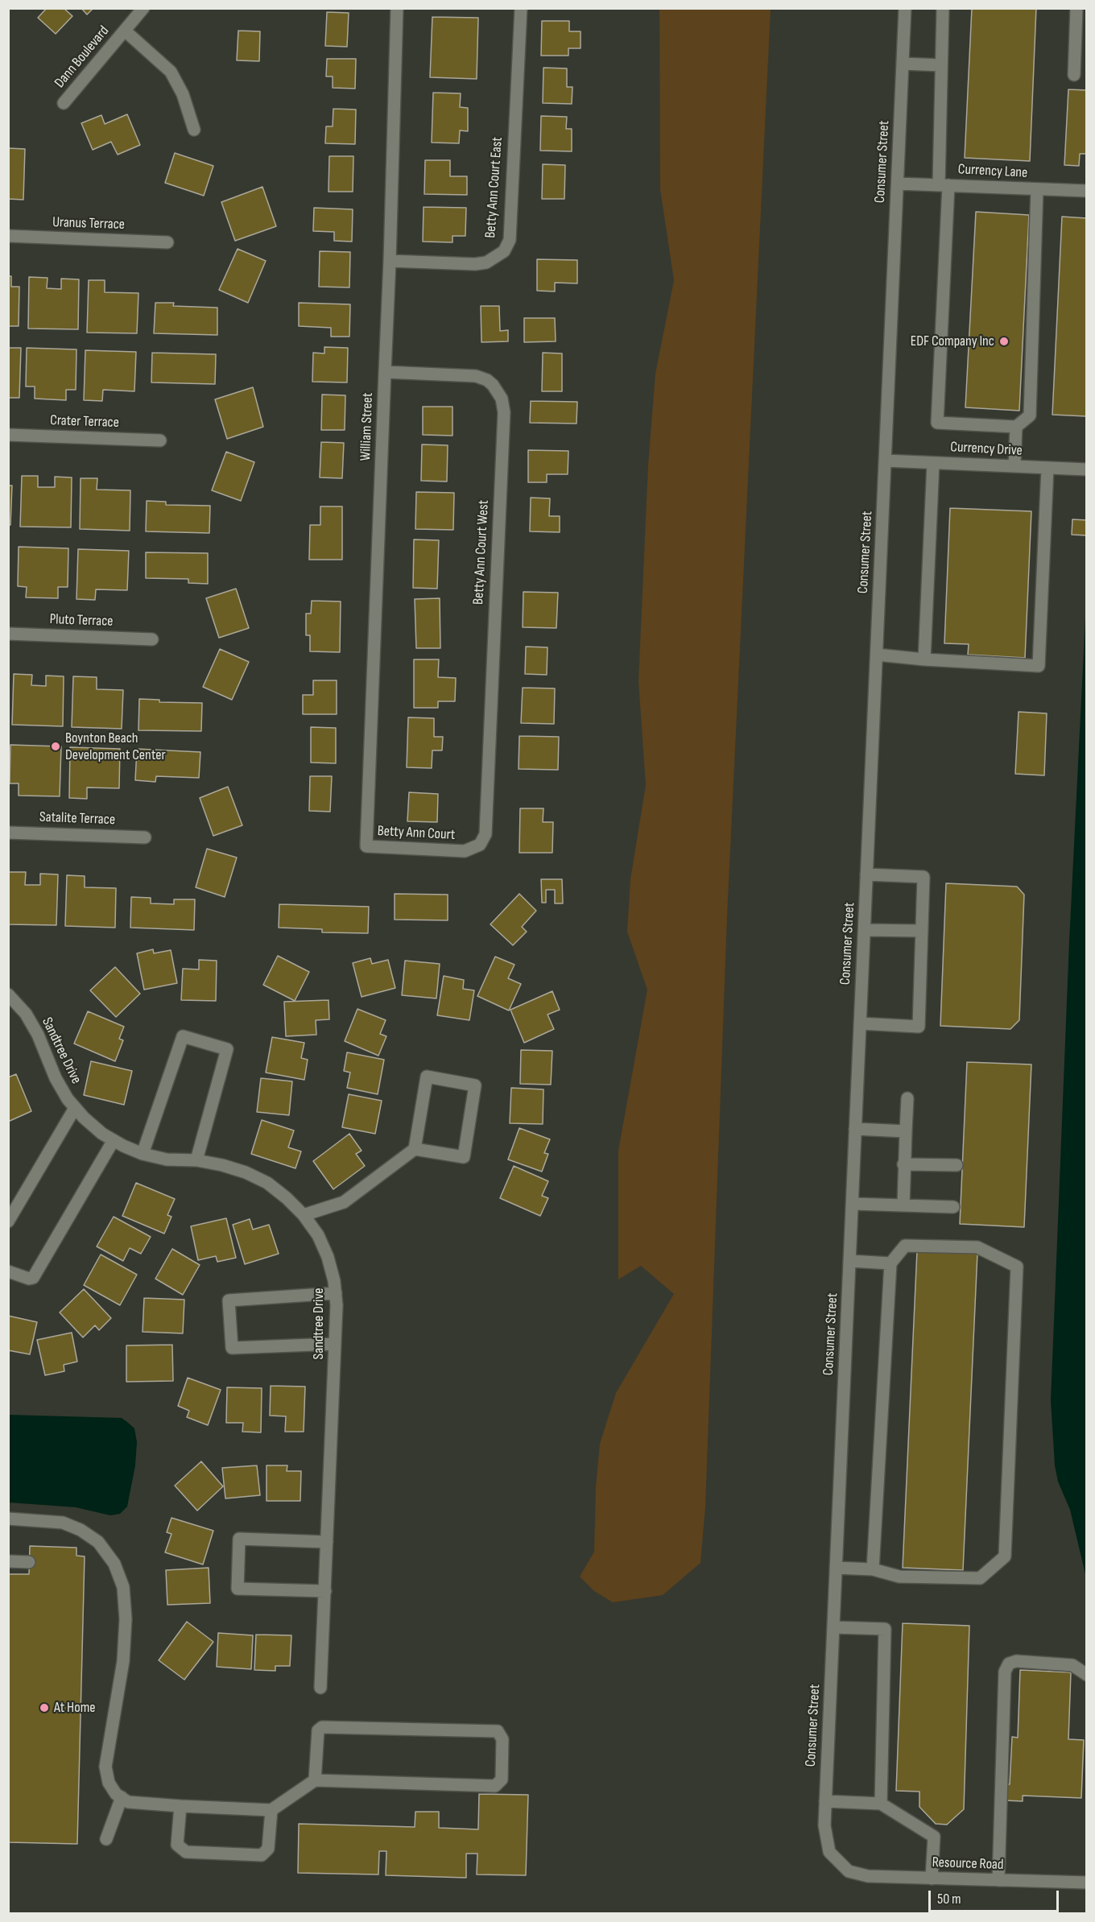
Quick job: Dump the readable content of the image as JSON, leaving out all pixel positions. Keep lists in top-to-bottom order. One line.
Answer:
{"streets":{"street":["Dann Boulevard","Consumer Street","Currency Lane","Betty Ann Court East","Uranus Terrace","Crater Terrace","William Street","Currency Drive","Betty Ann Court West","Pluto Terrace","Satalite Terrace","Betty Ann Court","Sandtree Drive","Resource Road"]},"crossings":[["Consumer Street","Currency Lane"],["Consumer Street","Currency Drive"],["Consumer Street","Resource Road"],["Betty Ann Court East","William Street"],["William Street","Betty Ann Court West"],["William Street","Betty Ann Court"],["Betty Ann Court West","Betty Ann Court"]],"places":["EDF Company Inc","Boynton Beach Development Center","At Home"],"scale_bar":"50 m"}
